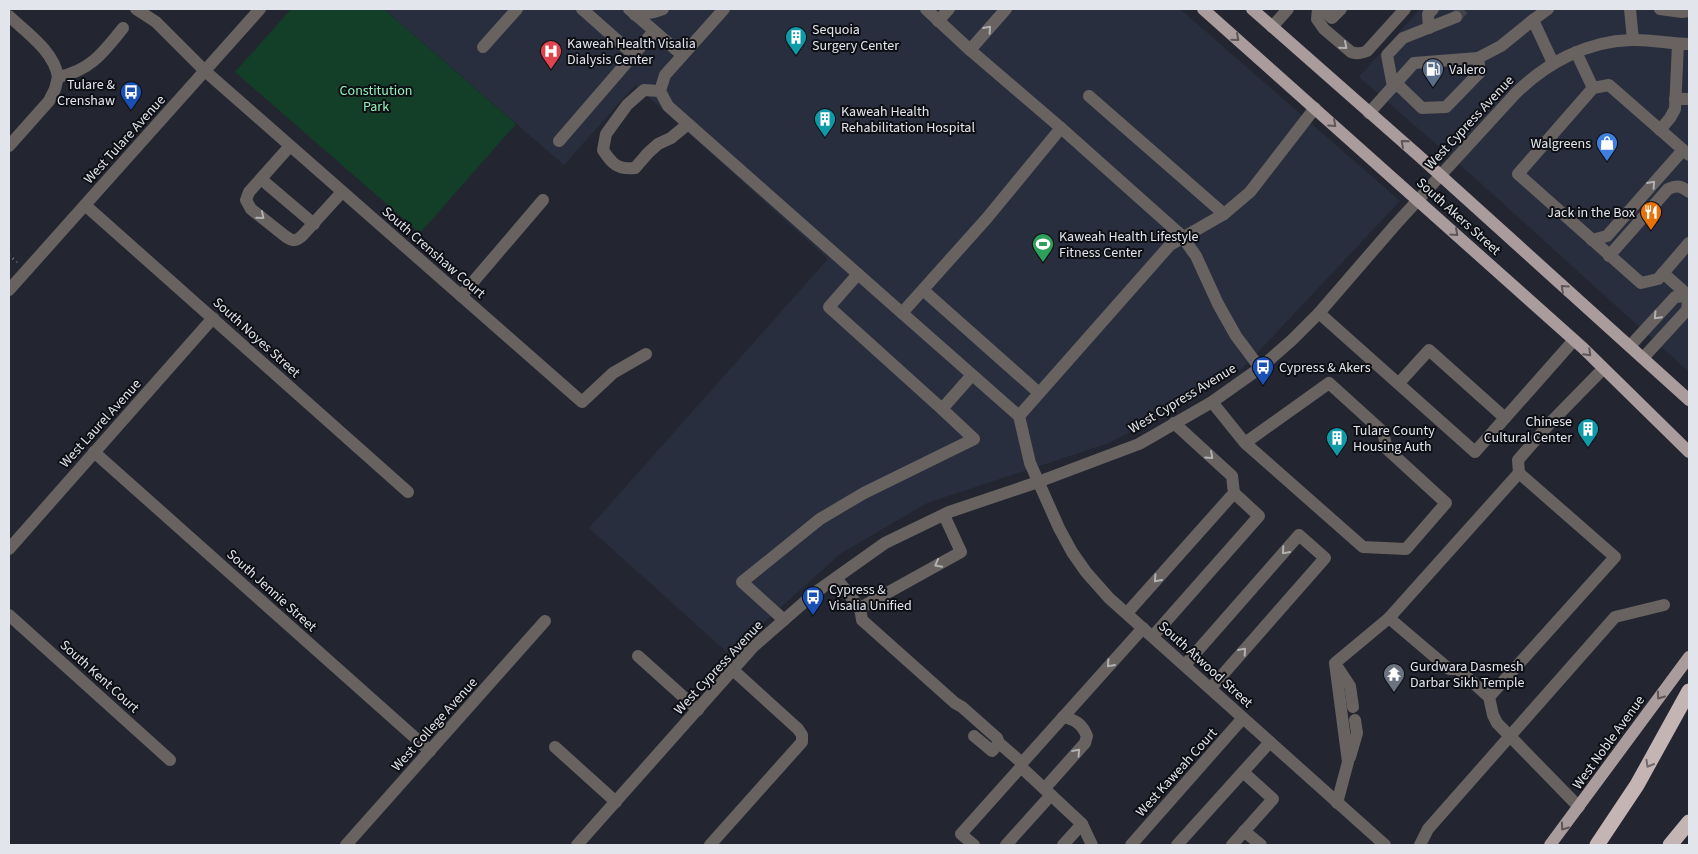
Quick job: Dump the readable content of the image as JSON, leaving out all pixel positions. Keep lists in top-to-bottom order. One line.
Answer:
{"streets":{"main road":["South Akers Street","West Noble Avenue"],"street":["West Cypress Avenue","West Tulare Avenue","South Crenshaw Court","South Noyes Street","West Laurel Avenue","South Jennie Street","South Atwood Street","South Kent Court","West College Avenue","West Kaweah Court"]},"crossings":[["West Cypress Avenue","South Akers Street"],["West Cypress Avenue","South Atwood Street"],["West Tulare Avenue","South Crenshaw Court"],["West Tulare Avenue","South Noyes Street"],["South Noyes Street","West Laurel Avenue"],["West Laurel Avenue","South Jennie Street"],["South Jennie Street","West College Avenue"],["South Atwood Street","West Kaweah Court"]],"one_way":["West Noble Avenue"],"parks":["Constitution Park"],"places":{"building":["Sequoia Surgery Center","Kaweah Health Rehabilitation Hospital","Chinese Cultural Center","Tulare County Housing Auth"],"hospital":["Kaweah Health Visalia Dialysis Center"],"fuel station":["Valero"],"bus stop":["Tulare & Crenshaw","Cypress & Akers","Cypress & Visalia Unified"],"shop":["Walgreens"],"restaurant":["Jack in the Box"],"sports":["Kaweah Health Lifestyle Fitness Center"],"temple":["Gurdwara Dasmesh Darbar Sikh Temple"]}}
